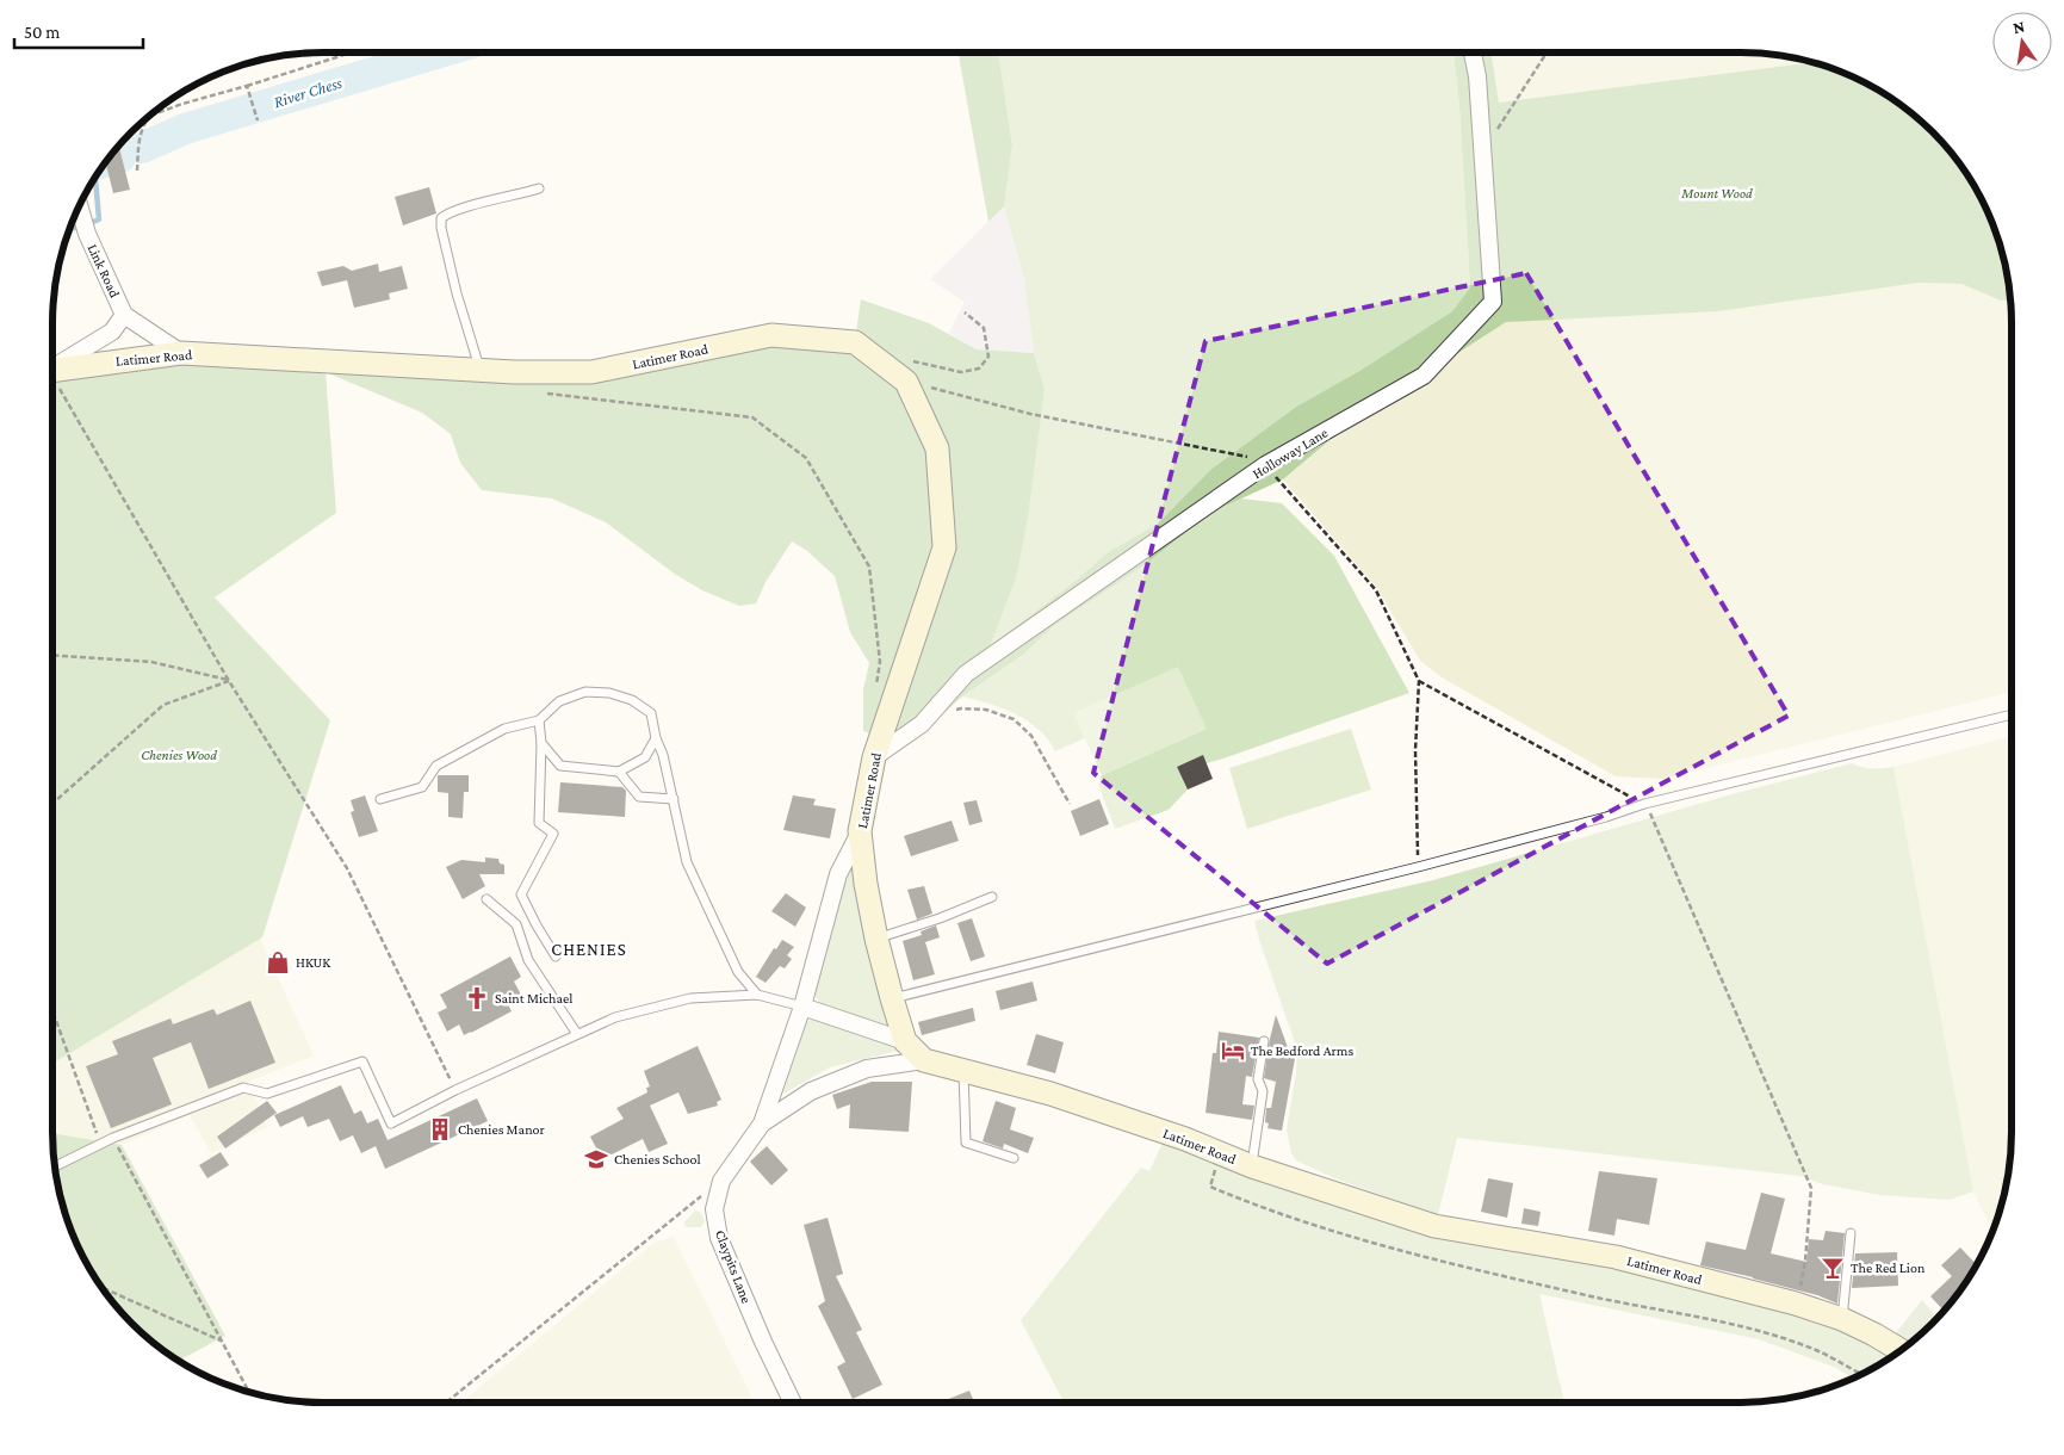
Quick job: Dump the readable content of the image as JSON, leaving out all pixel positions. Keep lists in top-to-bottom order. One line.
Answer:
{"streets":{"street":["Link Road","Latimer Road","Holloway Lane","Claypits Lane"]},"crossings":[["Link Road","Latimer Road"],["Latimer Road","Holloway Lane"],["Latimer Road","Claypits Lane"]],"districts":["CHENIES"],"water":["River Chess"],"parks":["Mount Wood","Chenies Wood"],"places":{"shop":["HKUK"],"church":["Saint Michael"],"hotel":["The Bedford Arms"],"building":["Chenies Manor"],"school or university":["Chenies School"],"bar":["The Red Lion"]},"scale_bar":"50 m","north":"top"}
